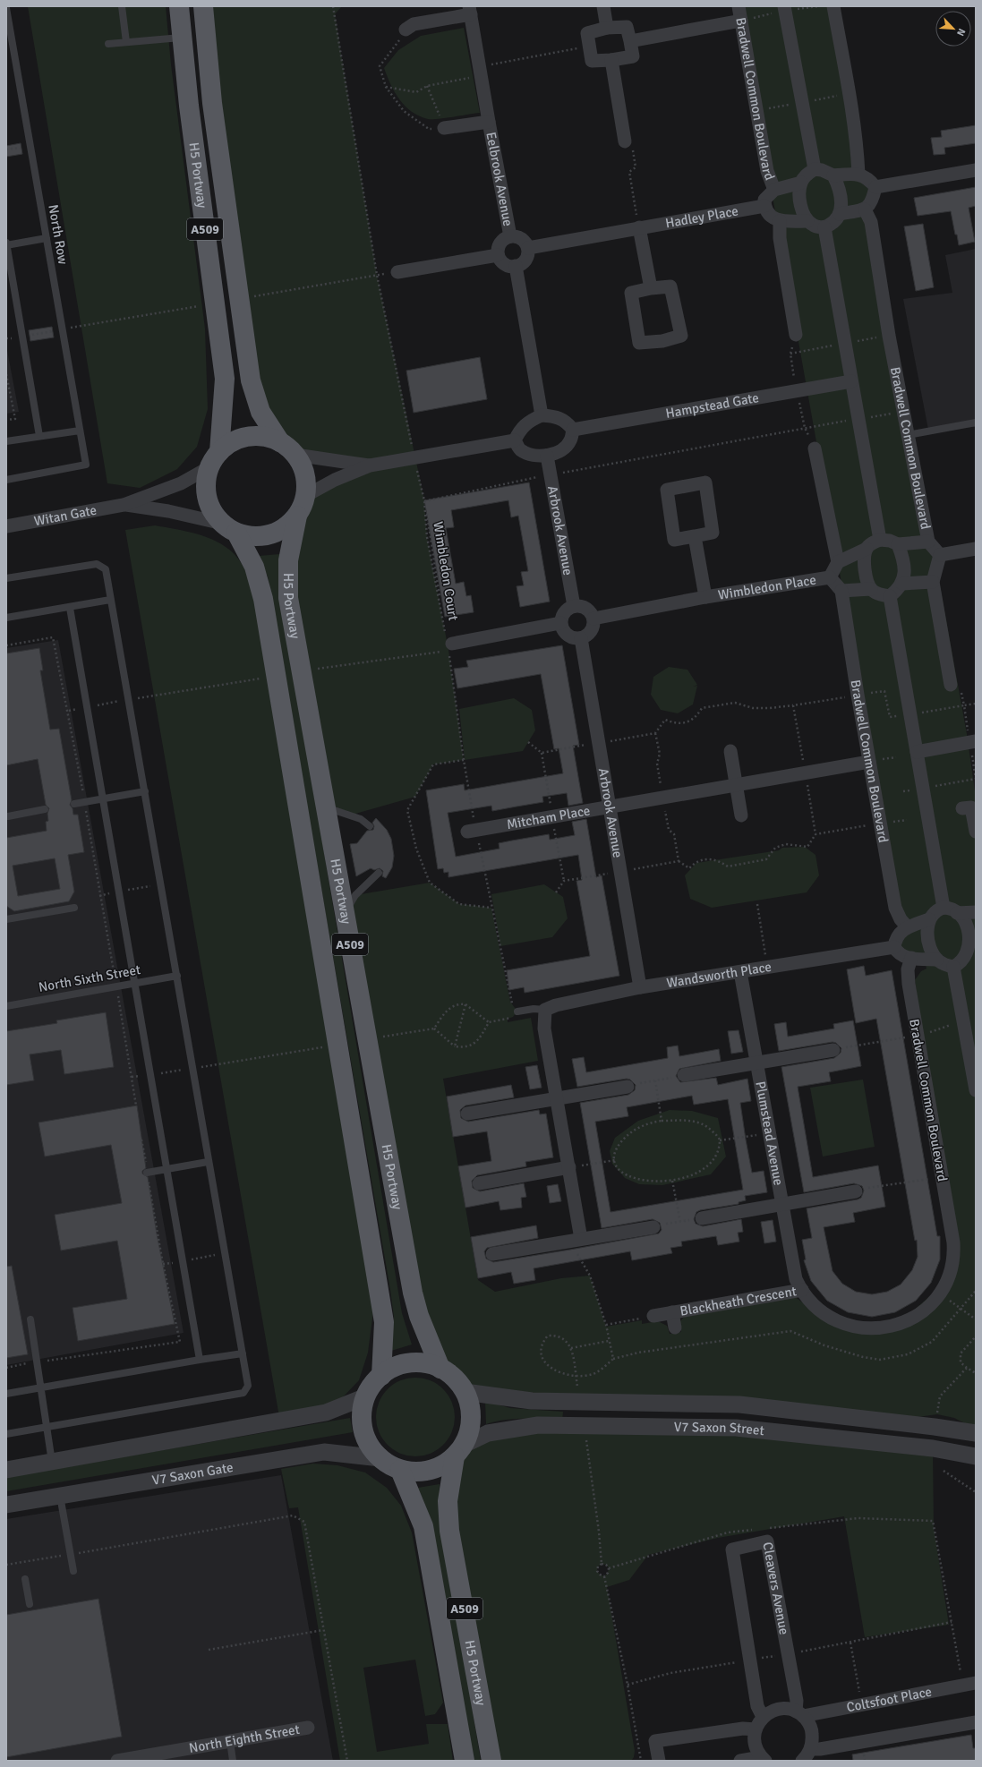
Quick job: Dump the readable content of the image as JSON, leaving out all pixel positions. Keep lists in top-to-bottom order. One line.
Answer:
{"streets":{"main road":["H5 Portway","A509"],"street":["Bradwell Common Boulevard","Eelbrook Avenue","Hadley Place","Hampstead Gate","Witan Gate","Arbrook Avenue","Wimbledon Place","Mitcham Place","Wandsworth Place","Plumstead Avenue","Blackheath Crescent","V7 Saxon Street","V7 Saxon Gate","Cleavers Avenue","Coltsfoot Place","North Eighth Street"],"lane":["North Row","North Sixth Street"]},"crossings":[["Bradwell Common Boulevard","Mitcham Place"],["Bradwell Common Boulevard","Blackheath Crescent"],["H5 Portway","A509"],["H5 Portway","Witan Gate"],["H5 Portway","V7 Saxon Street"],["H5 Portway","V7 Saxon Gate"],["Eelbrook Avenue","Hadley Place"],["A509","V7 Saxon Street"],["A509","V7 Saxon Gate"],["Hampstead Gate","Arbrook Avenue"],["Arbrook Avenue","Wimbledon Place"],["Arbrook Avenue","Mitcham Place"],["Arbrook Avenue","Wandsworth Place"],["Wandsworth Place","Plumstead Avenue"],["Plumstead Avenue","Blackheath Crescent"],["V7 Saxon Street","V7 Saxon Gate"],["Cleavers Avenue","Coltsfoot Place"]],"north":"bottom right"}
